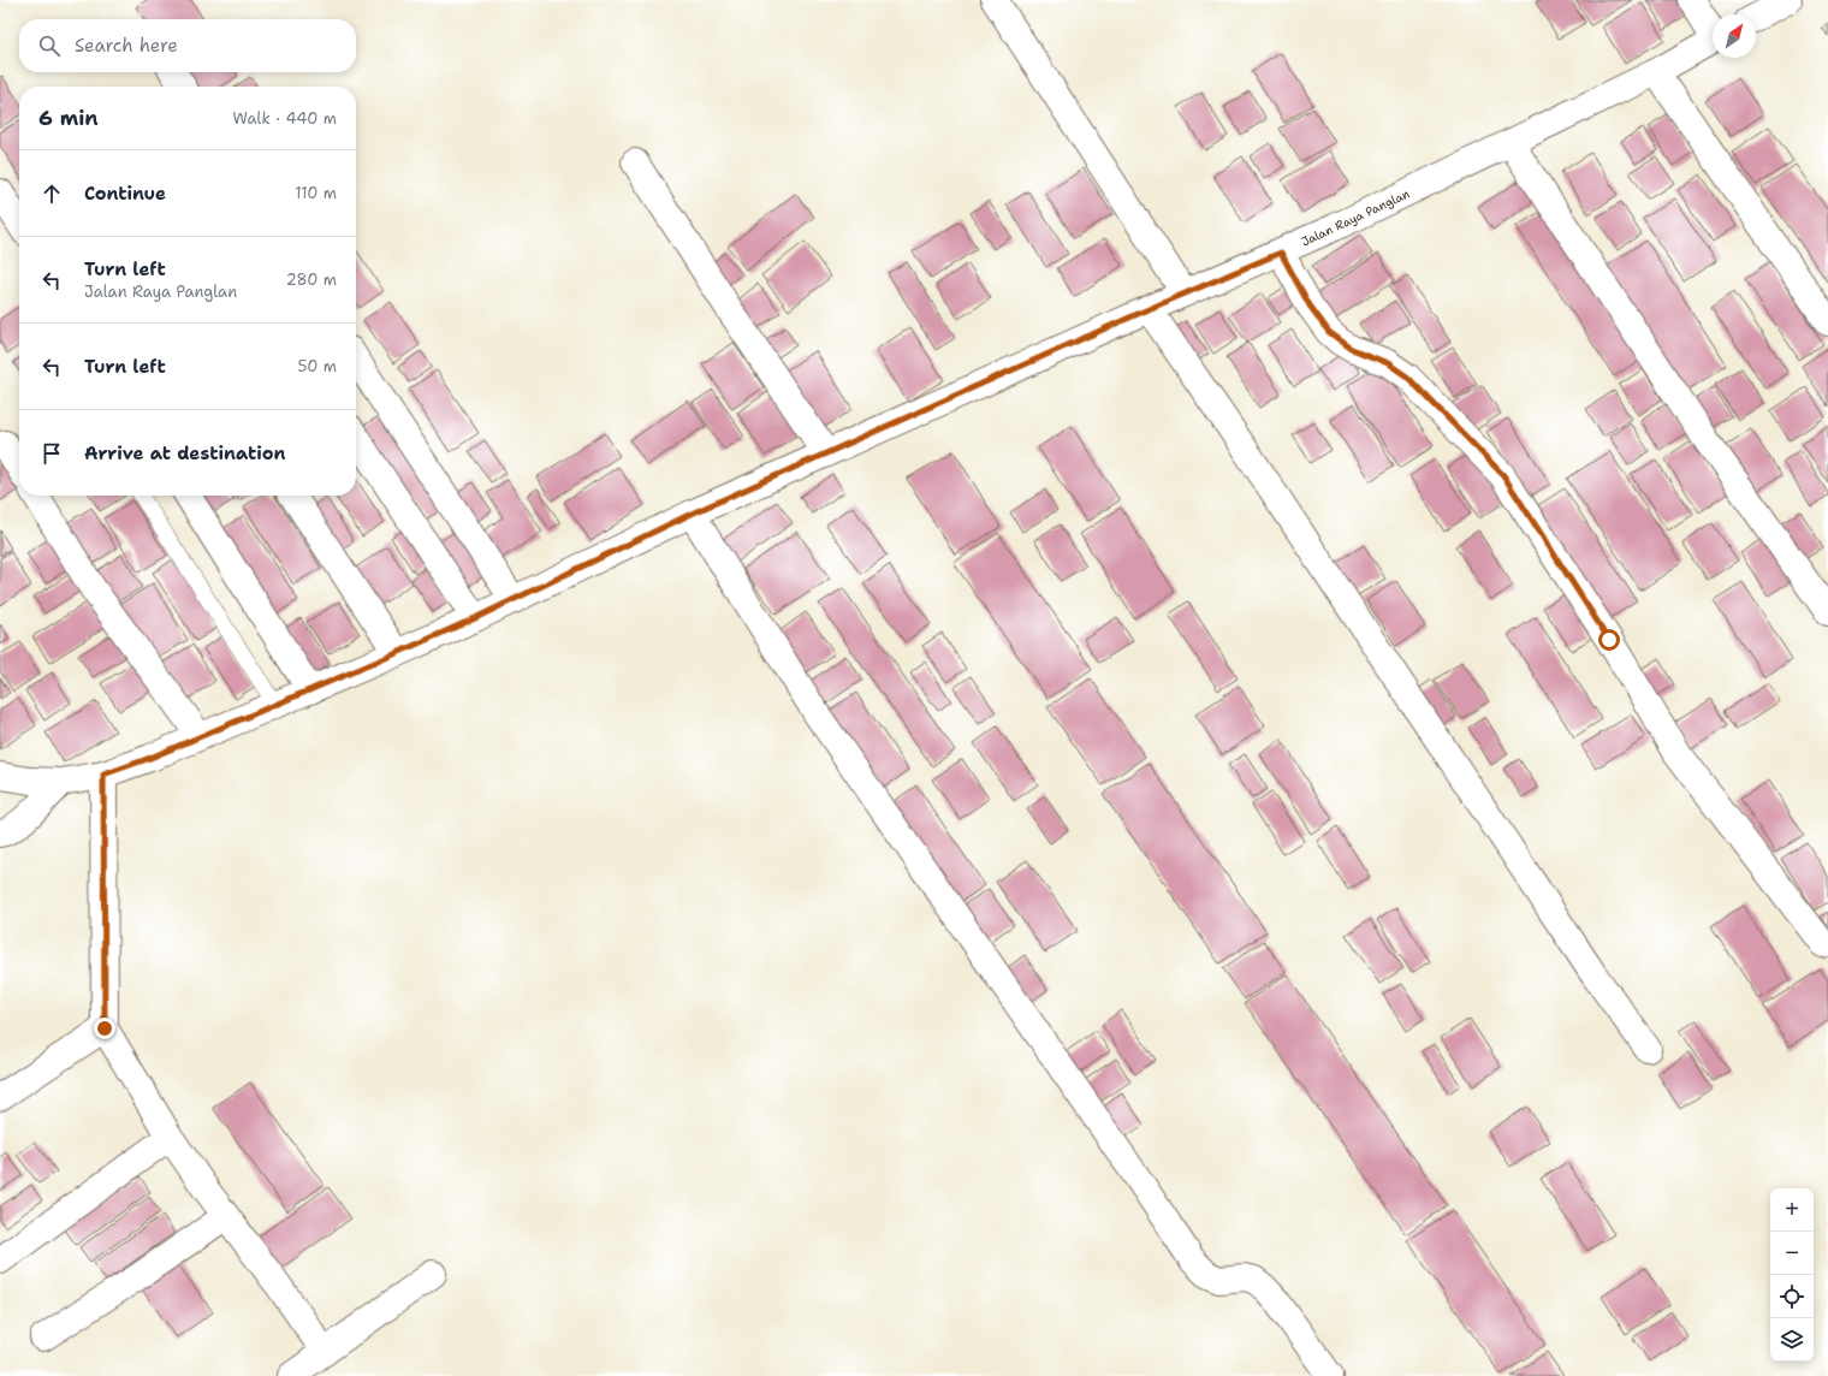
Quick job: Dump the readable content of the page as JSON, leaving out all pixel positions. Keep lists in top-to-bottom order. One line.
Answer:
{"streets":{"street":["Jalan Raya Panglan"]},"north":"top right","page":{"search":"Search here","heading":["6 min","Walk · 440 m"],"list":[["Continue","110 m"],["Turn left","Jalan Raya Panglan","280 m"],["Turn left","50 m"],"Arrive at destination"],"map_buttons":["+","−"]}}
